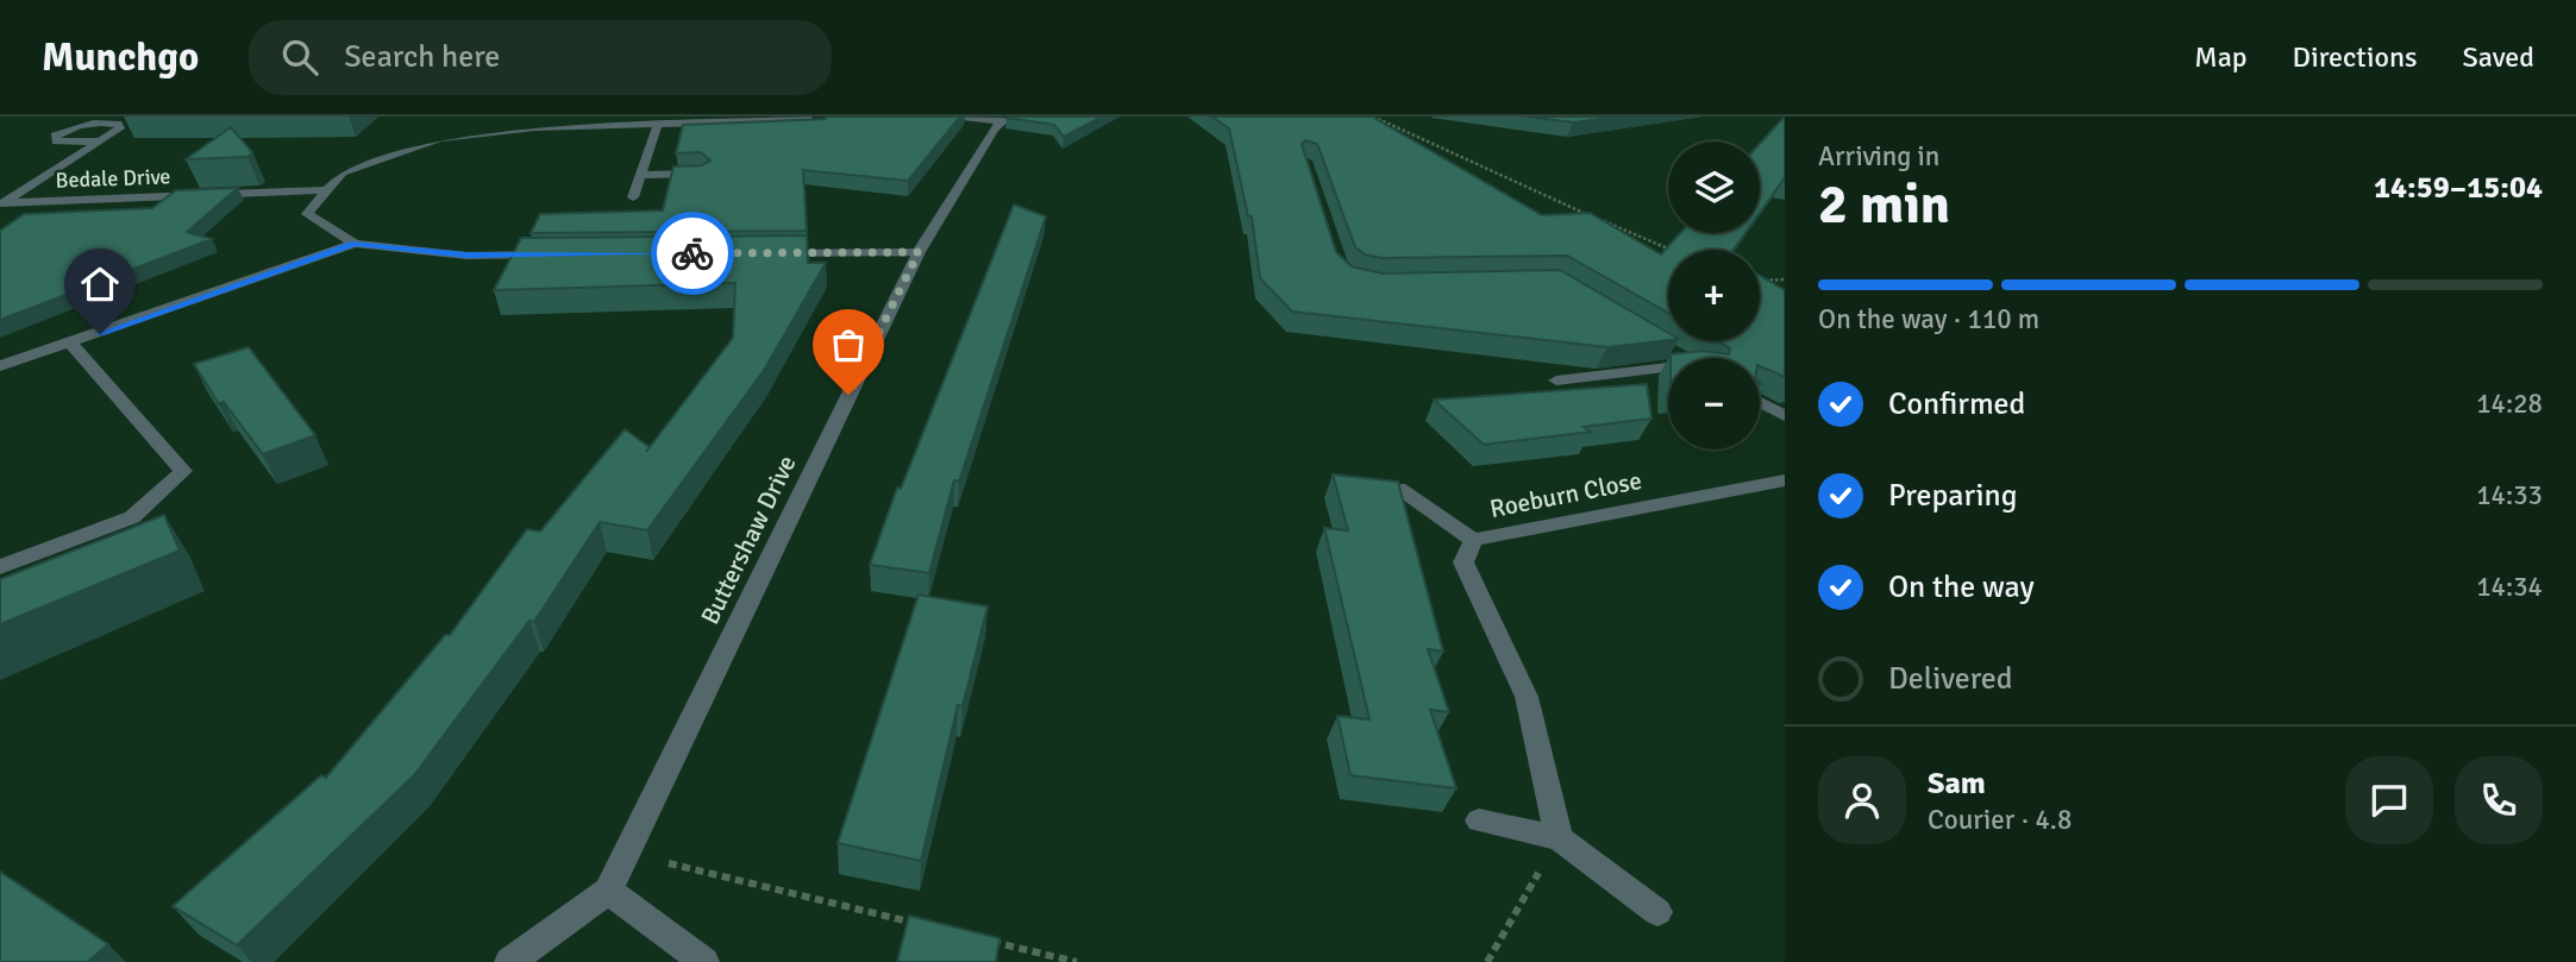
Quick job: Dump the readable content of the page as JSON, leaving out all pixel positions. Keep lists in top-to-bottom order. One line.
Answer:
{"streets":{"street":["Bedale Drive","Roeburn Close","Buttershaw Drive"]},"page":{"header":"Munchgo","search":"Search here","nav":["Map","Directions","Saved"],"heading":["2 min","Arriving in","14:59–15:04"],"panel":["Sam","Courier · 4.8"],"map_buttons":["+","−"],"bar":"On the way · 110 m","list":[["Confirmed","14:28"],["Preparing","14:33"],["On the way","14:34"],"Delivered"]}}
